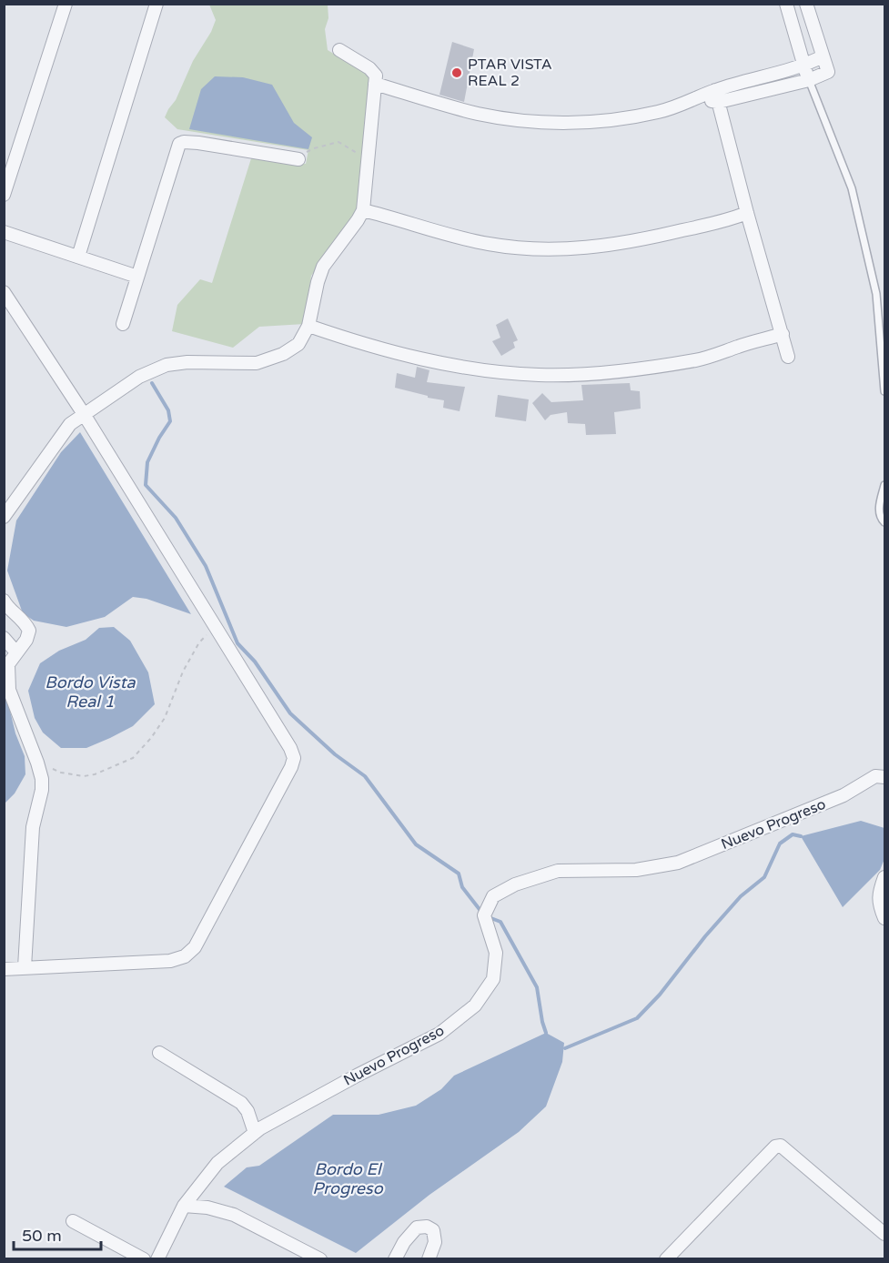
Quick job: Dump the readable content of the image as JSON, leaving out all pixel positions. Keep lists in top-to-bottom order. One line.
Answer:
{"streets":{"street":["Nuevo Progreso"]},"water":["Bordo Vista Real 1","Bordo El Progreso"],"places":["PTAR VISTA REAL 2"],"scale_bar":"50 m"}
